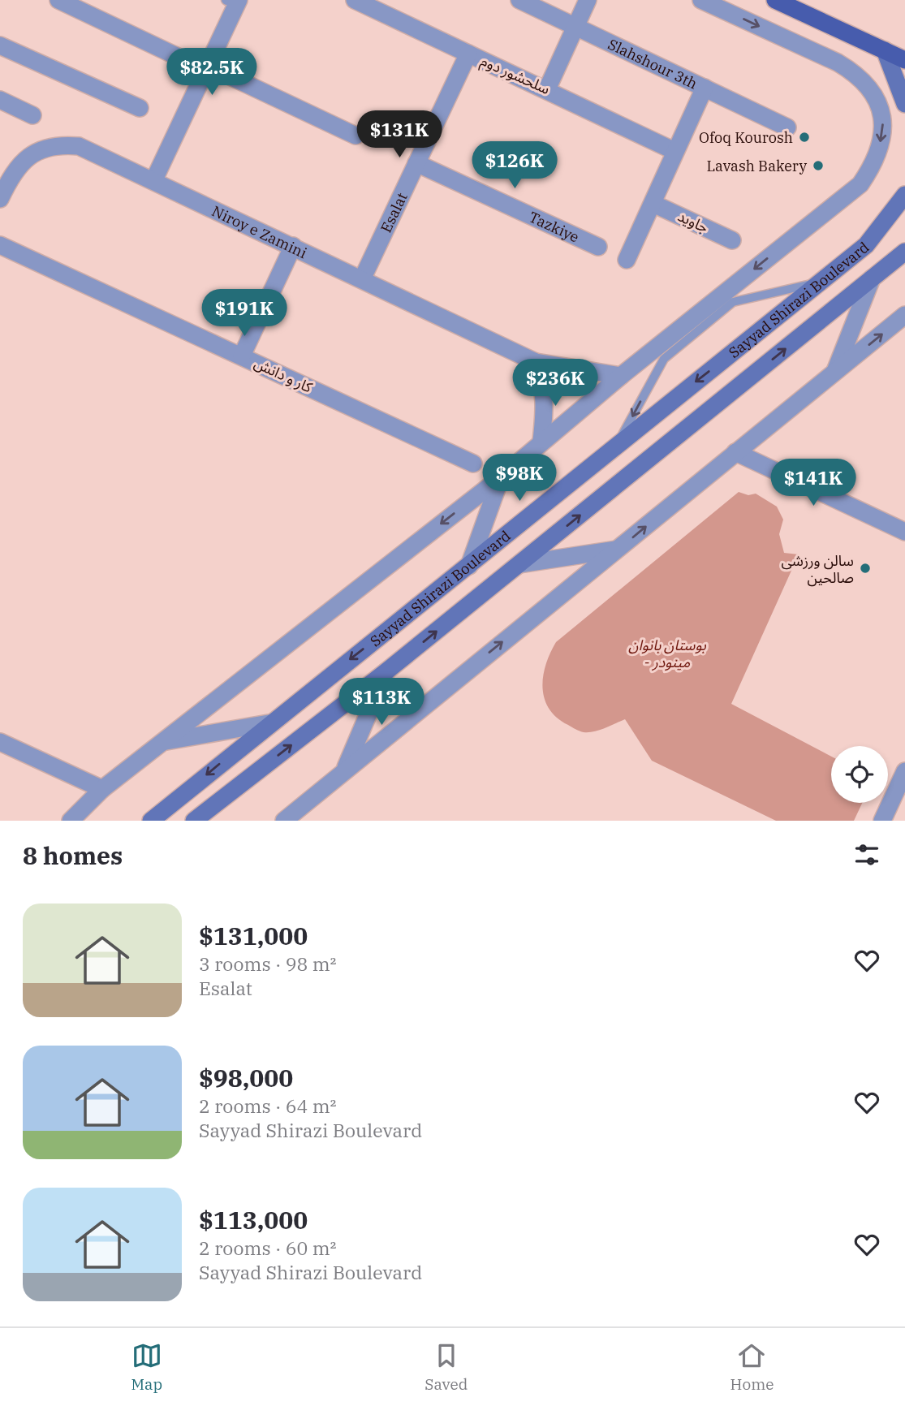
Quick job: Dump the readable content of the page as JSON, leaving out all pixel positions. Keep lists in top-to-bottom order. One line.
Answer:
{"streets":{"main road":["Sayyad Shirazi Boulevard"],"street":["Slahshour 3th","سلحشور دوم","Esalat","جاوید","Tazkiye","Niroy e Zamini","کار و دانش"]},"crossings":[["سلحشور دوم","Esalat"],["Esalat","Tazkiye"],["Esalat","Niroy e Zamini"]],"parks":["بوستان بانوان - مینودر"],"places":["Ofoq Kourosh","Lavash Bakery","سالن ورزشی صالحین"],"page":{"price":["$82.5K","$131K","$126K","$191K","$236K","$98K","$141K","$113K"],"heading":"8 homes","list":[{"name":"$131,000","note":"3 rooms · 98 m² · Esalat"},{"name":"$98,000","note":"2 rooms · 64 m² · Sayyad Shirazi Boulevard"},{"name":"$113,000","note":"2 rooms · 60 m² · Sayyad Shirazi Boulevard"}],"tabs":["Map","Saved","Home"]}}
